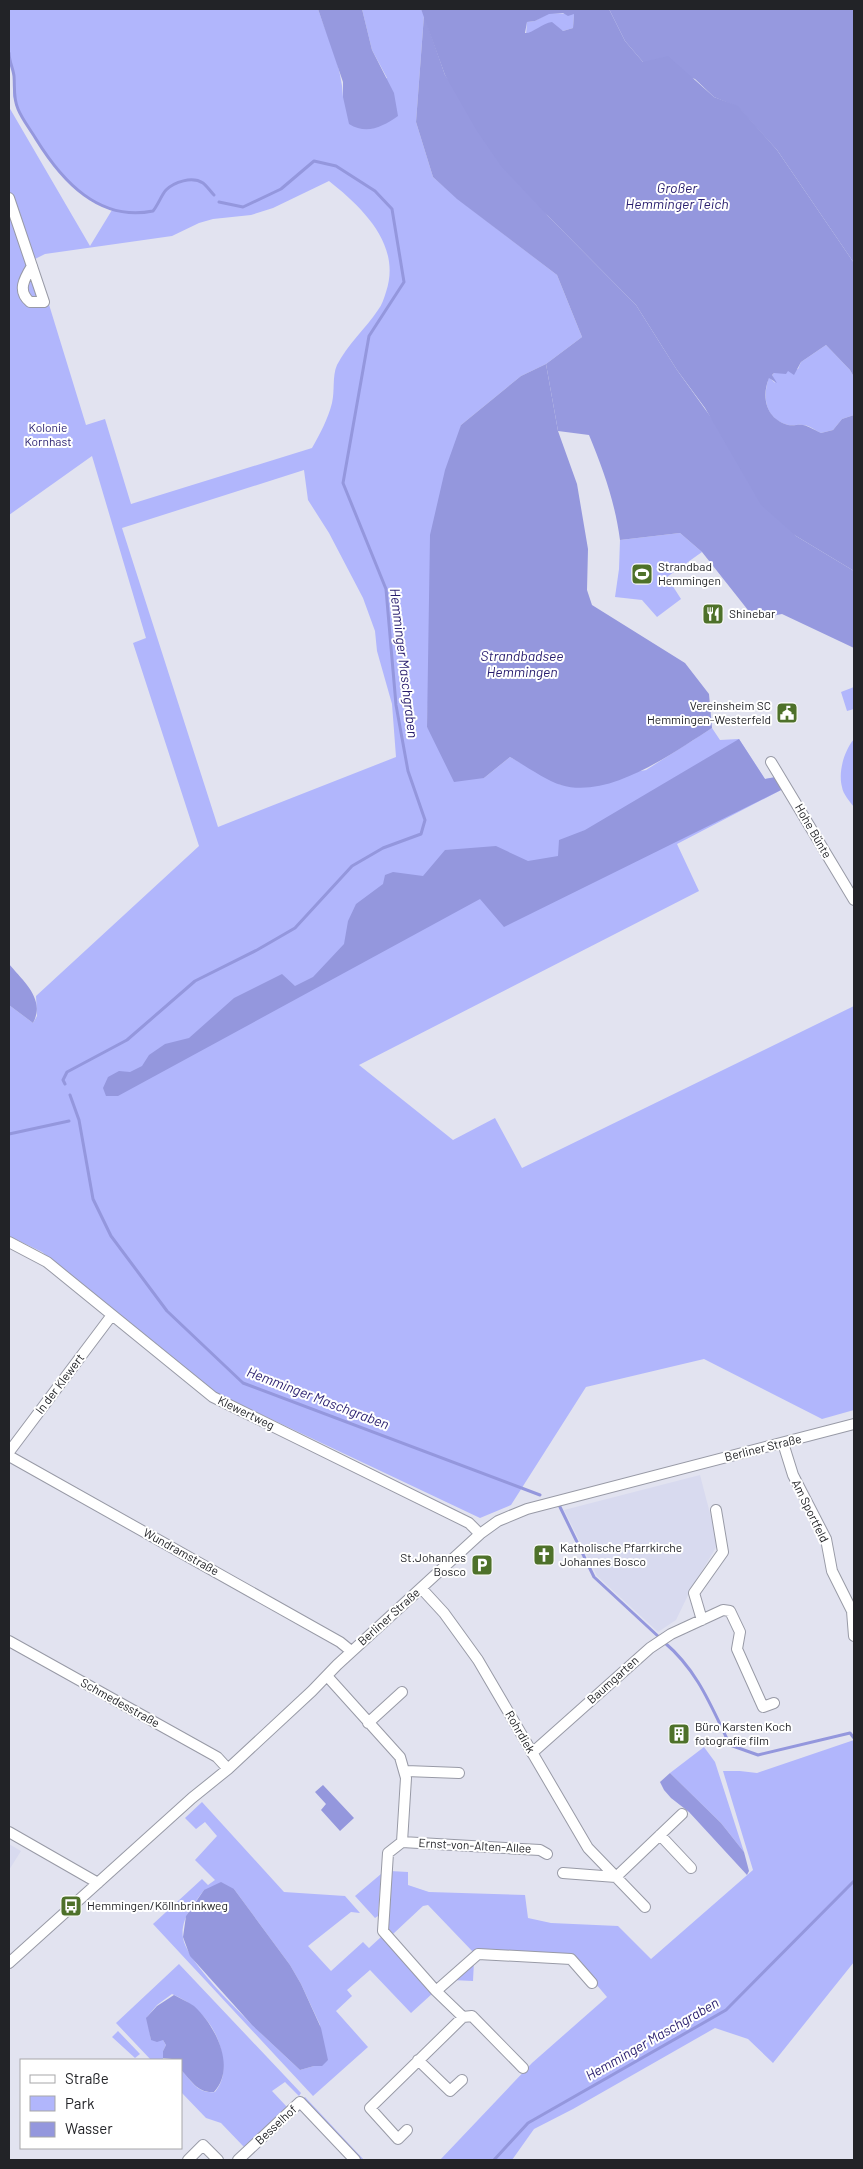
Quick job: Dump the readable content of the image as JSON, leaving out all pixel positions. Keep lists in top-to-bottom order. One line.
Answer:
{"streets":{"street":["Hohe Bünte","In der Klewert","Klewertweg","Berliner Straße","Am Sportfeld","Wundramstraße","Baumgarten","Schmedesstraße","Rohrdiek","Ernst-von-Alten-Allee","Besselhof"]},"crossings":[["In der Klewert","Klewertweg"],["In der Klewert","Wundramstraße"],["Klewertweg","Berliner Straße"],["Berliner Straße","Am Sportfeld"],["Berliner Straße","Wundramstraße"],["Berliner Straße","Schmedesstraße"],["Berliner Straße","Rohrdiek"],["Baumgarten","Rohrdiek"]],"water":["Großer Hemminger Teich","Strandbadsee Hemmingen","Hemminger Maschgraben"],"parks":["Kolonie Kornhast"],"places":{"sports":["Strandbad Hemmingen"],"restaurant":["Shinebar"],"public building":["Vereinsheim SC Hemmingen-Westerfeld"],"church":["Katholische Pfarrkirche Johannes Bosco"],"parking":["St.Johannes Bosco"],"building":["Büro Karsten Koch fotografie film"],"bus stop":["Hemmingen/Köllnbrinkweg"]},"legend":["Straße","Park","Wasser"]}
